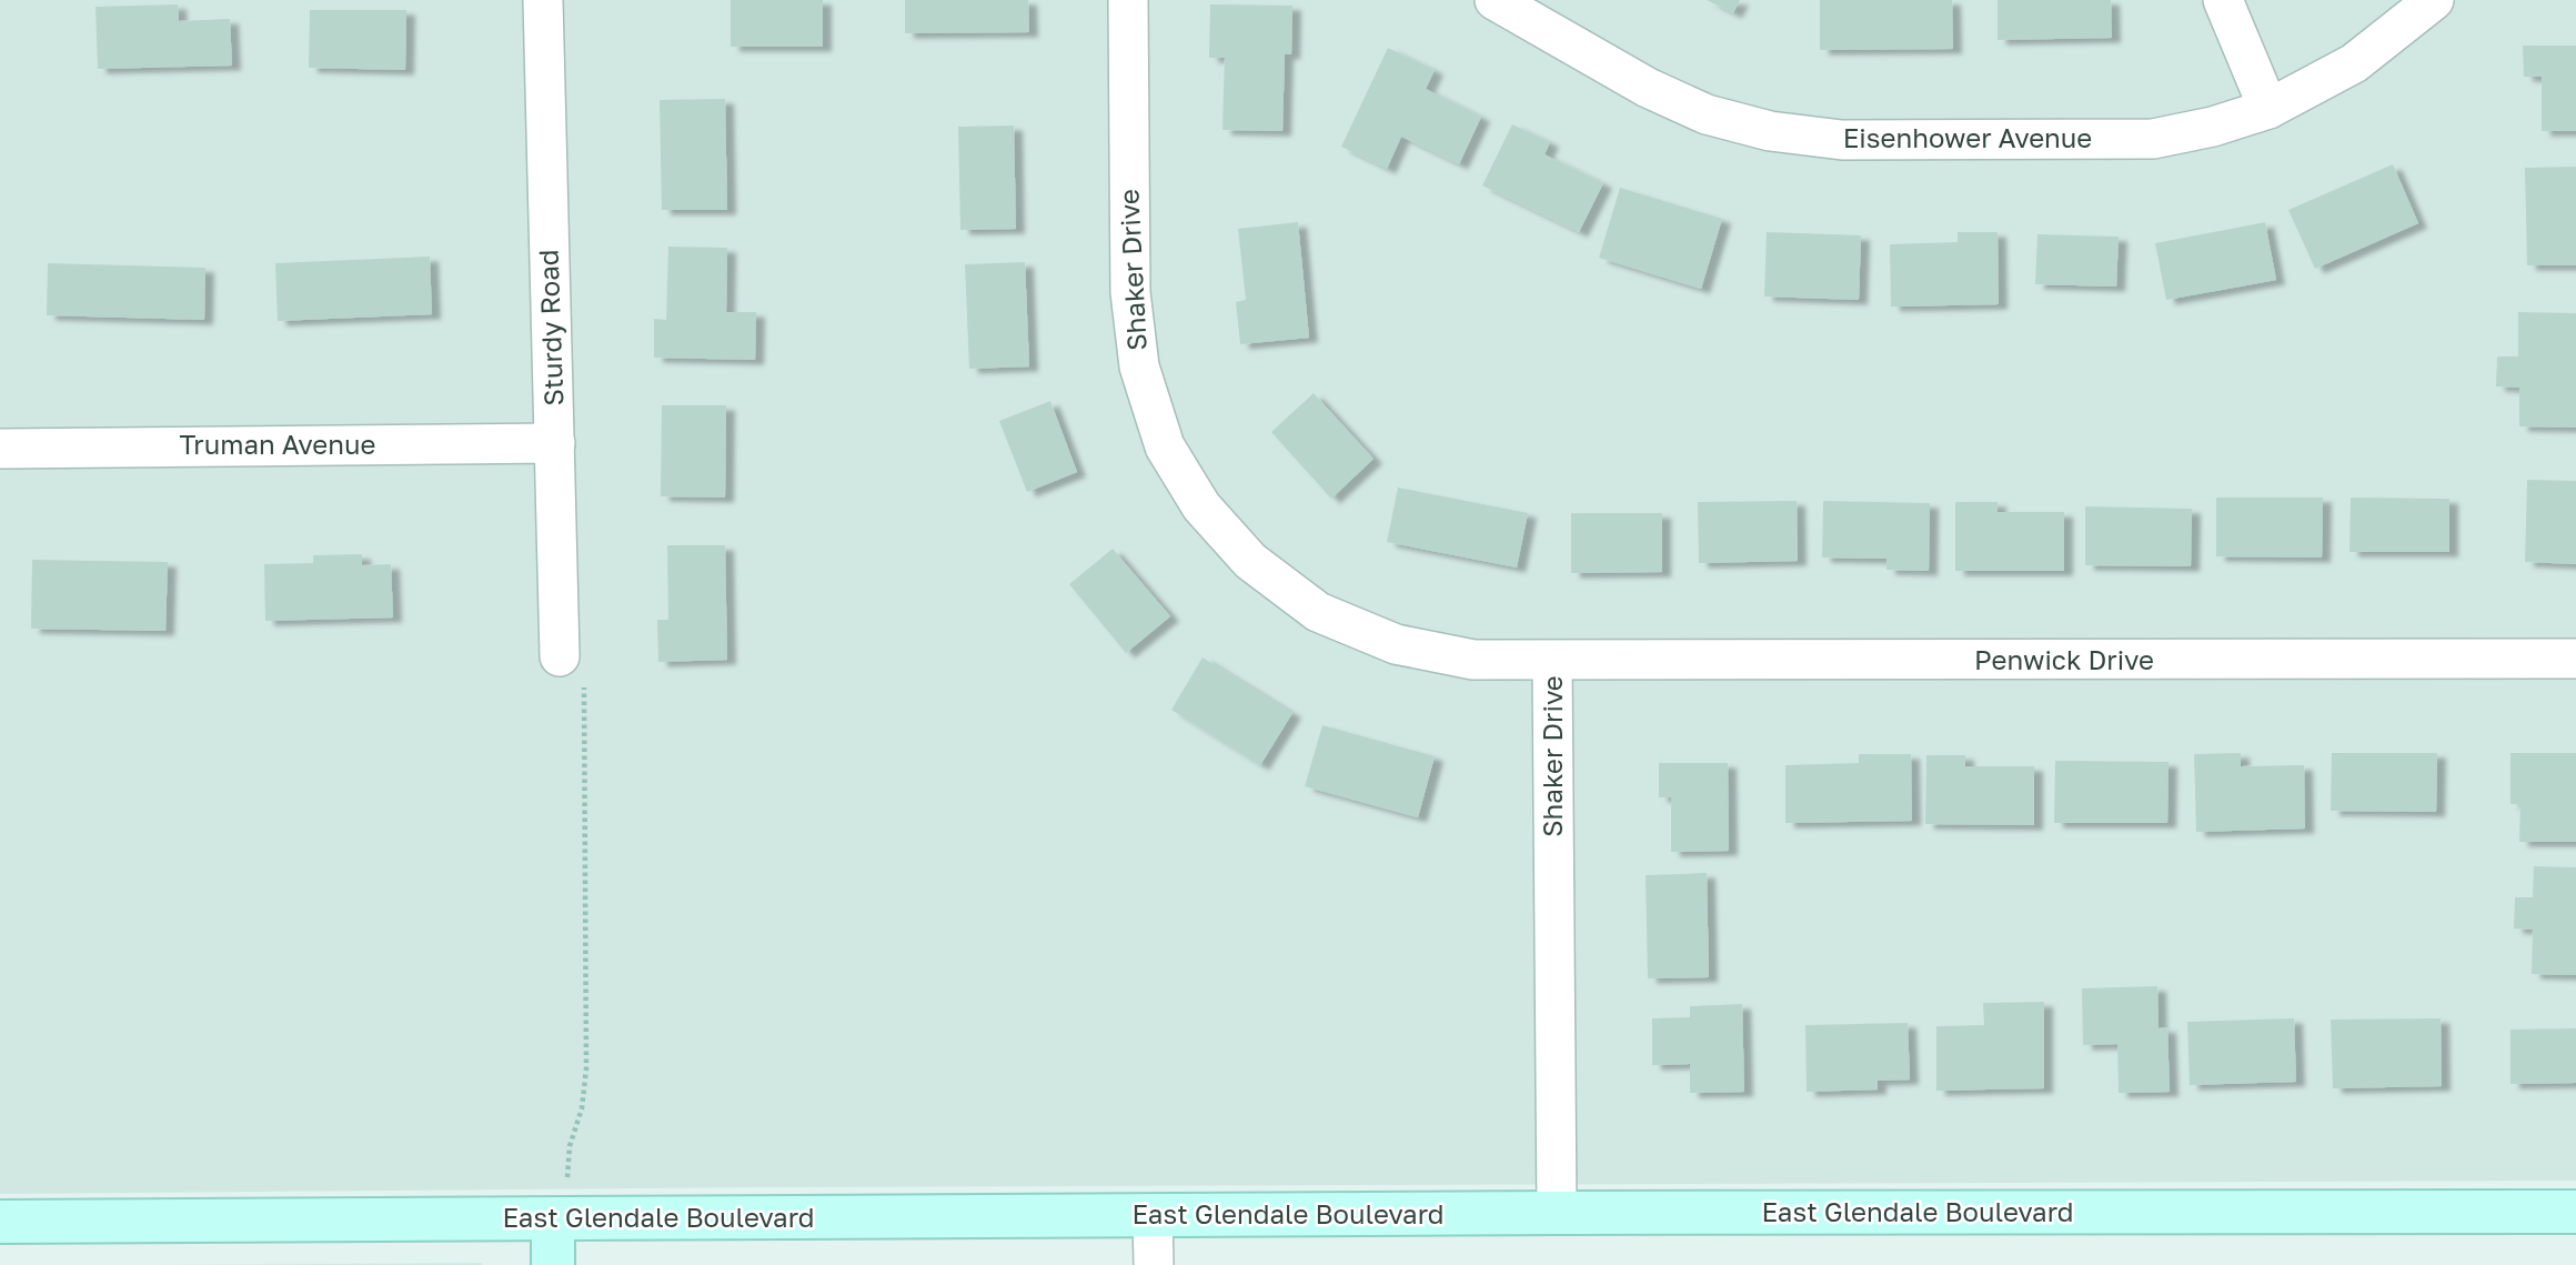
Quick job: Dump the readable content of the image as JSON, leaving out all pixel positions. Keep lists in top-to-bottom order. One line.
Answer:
{"streets":{"street":["Eisenhower Avenue","Shaker Drive","Sturdy Road","Truman Avenue","Penwick Drive","East Glendale Boulevard"]},"crossings":[["Shaker Drive","Penwick Drive"],["Shaker Drive","East Glendale Boulevard"],["Sturdy Road","Truman Avenue"]]}
